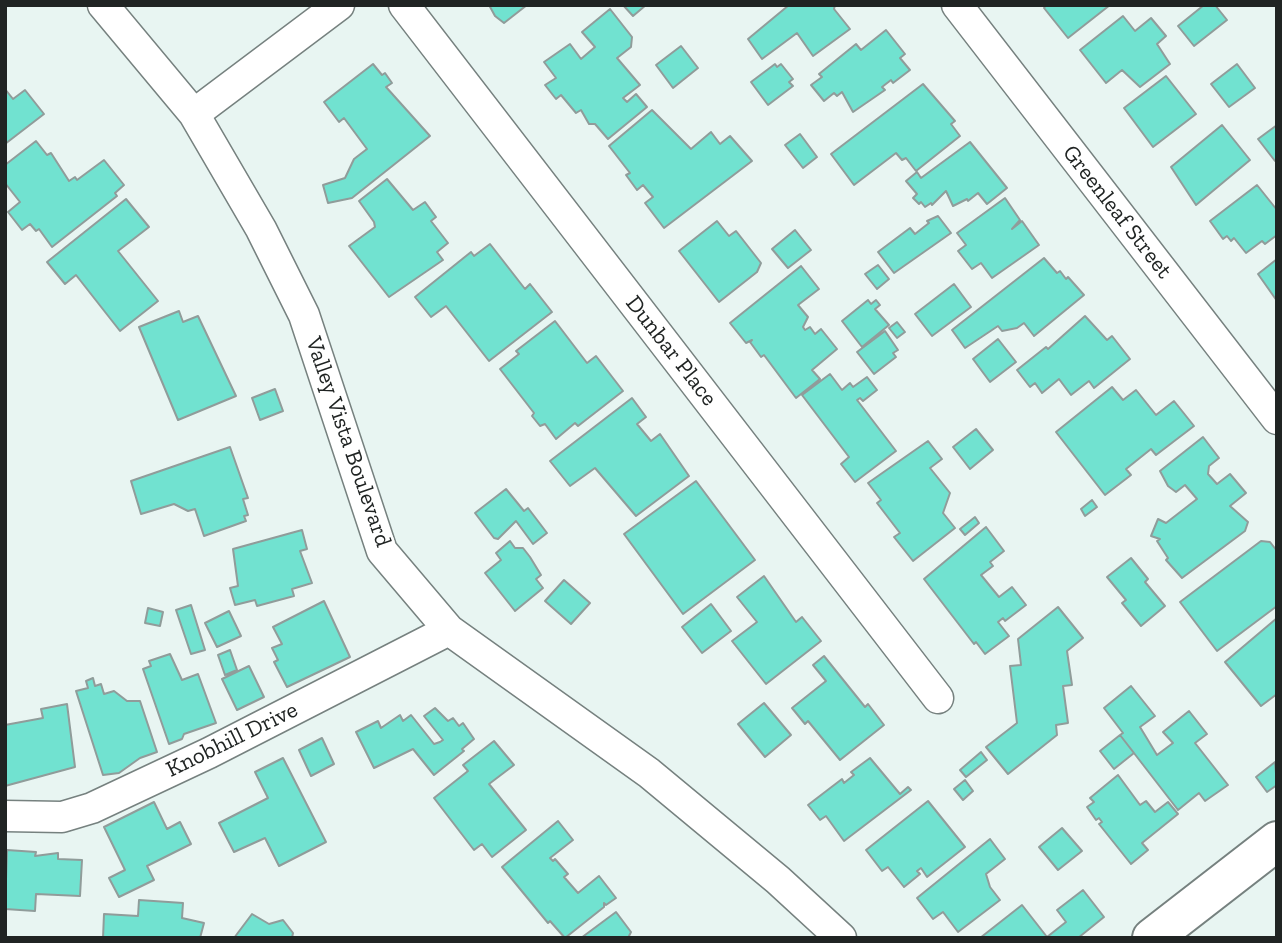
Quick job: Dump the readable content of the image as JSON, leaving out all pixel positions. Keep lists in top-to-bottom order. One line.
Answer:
{"streets":{"street":["Greenleaf Street","Dunbar Place","Valley Vista Boulevard","Knobhill Drive"]},"crossings":[["Valley Vista Boulevard","Knobhill Drive"]]}
